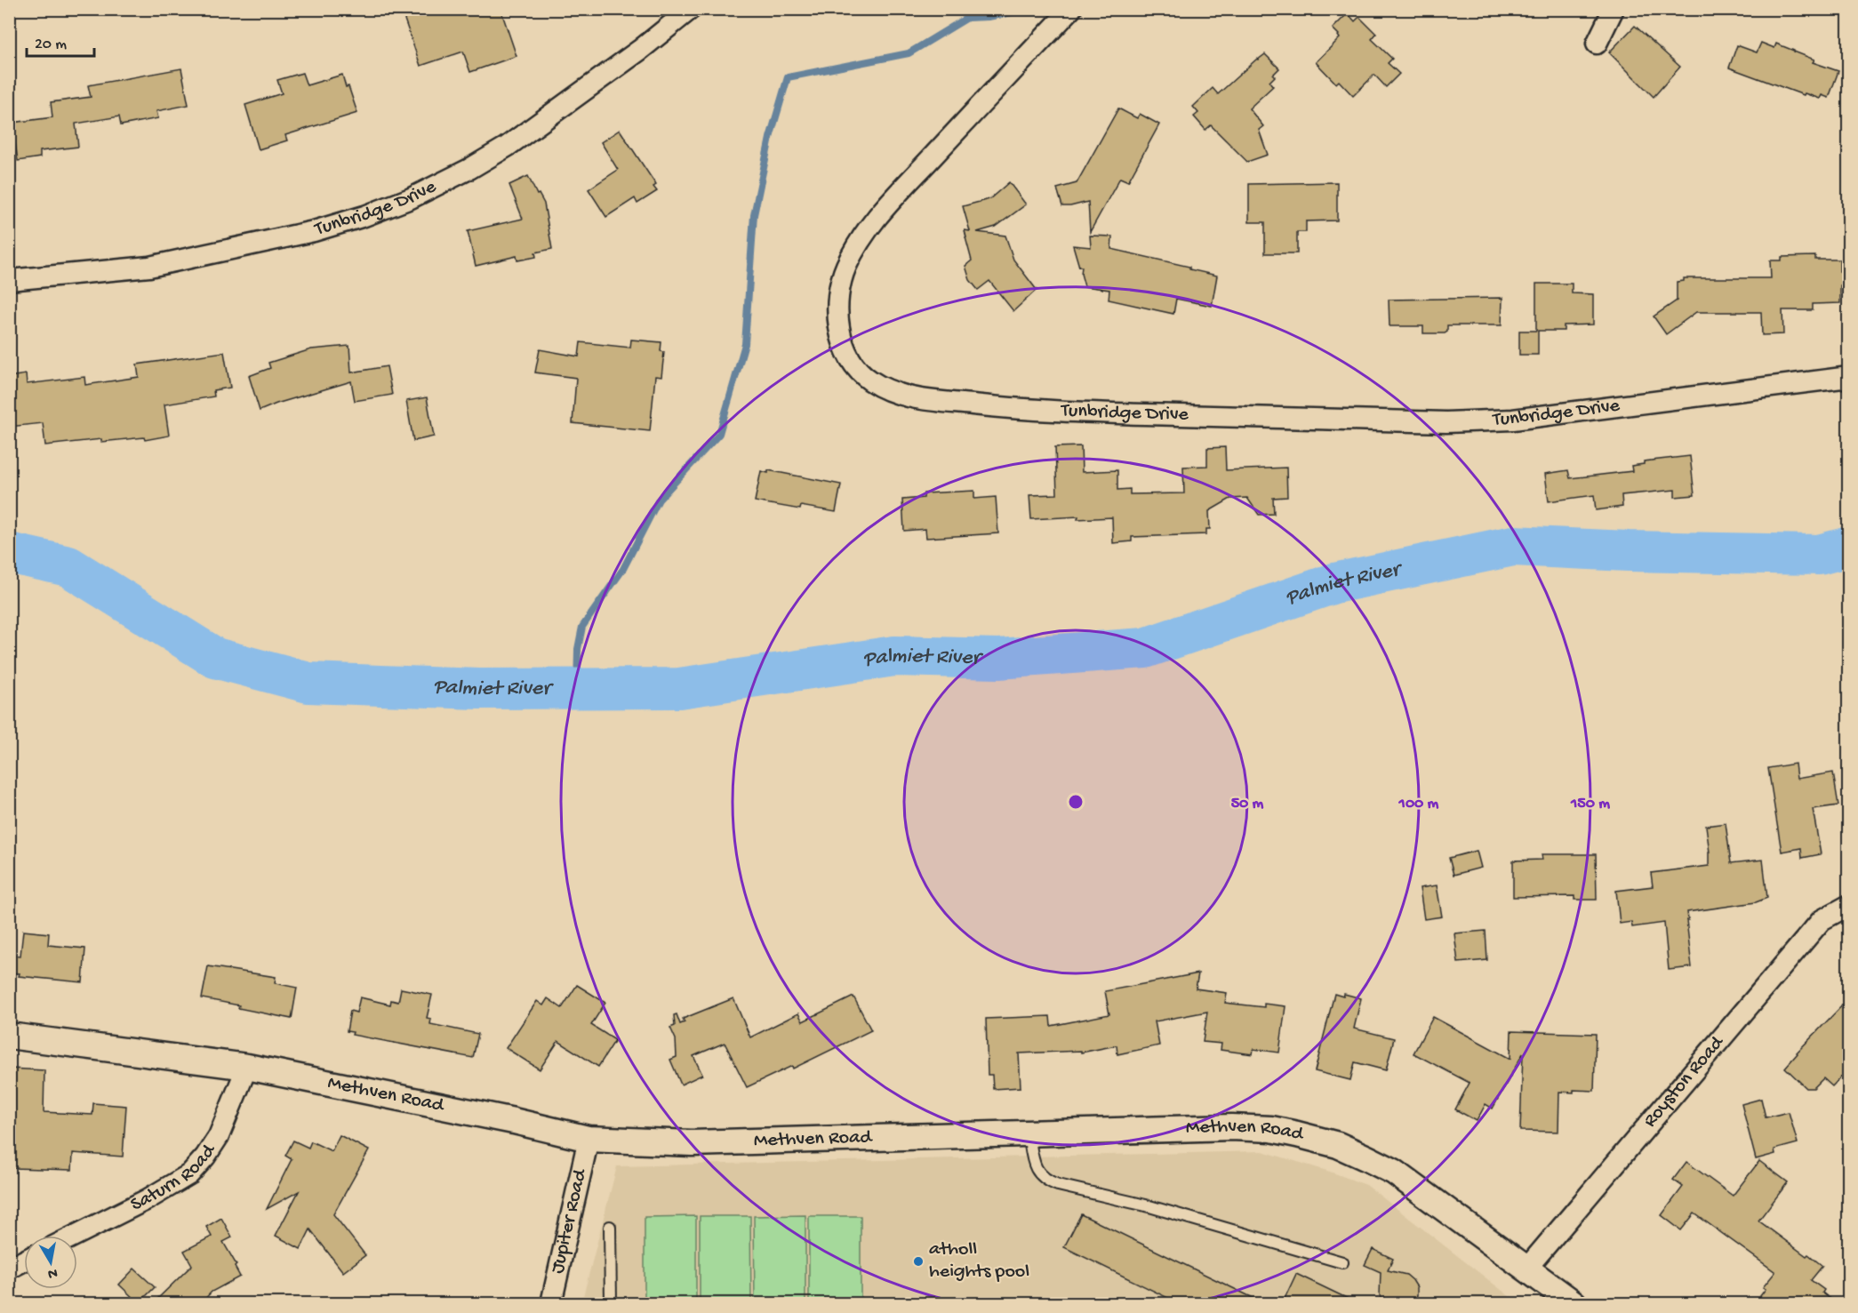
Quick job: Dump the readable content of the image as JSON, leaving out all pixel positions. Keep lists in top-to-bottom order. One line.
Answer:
{"streets":{"street":["Tunbridge Drive","Royston Road","Methven Road","Saturn Road","Jupiter Road"]},"crossings":[["Royston Road","Methven Road"],["Methven Road","Saturn Road"],["Methven Road","Jupiter Road"]],"water":["Palmiet River"],"places":["atholl heights pool"],"scale_bar":"20 m","north":"bottom","rings":["50 m","100 m","150 m"]}
